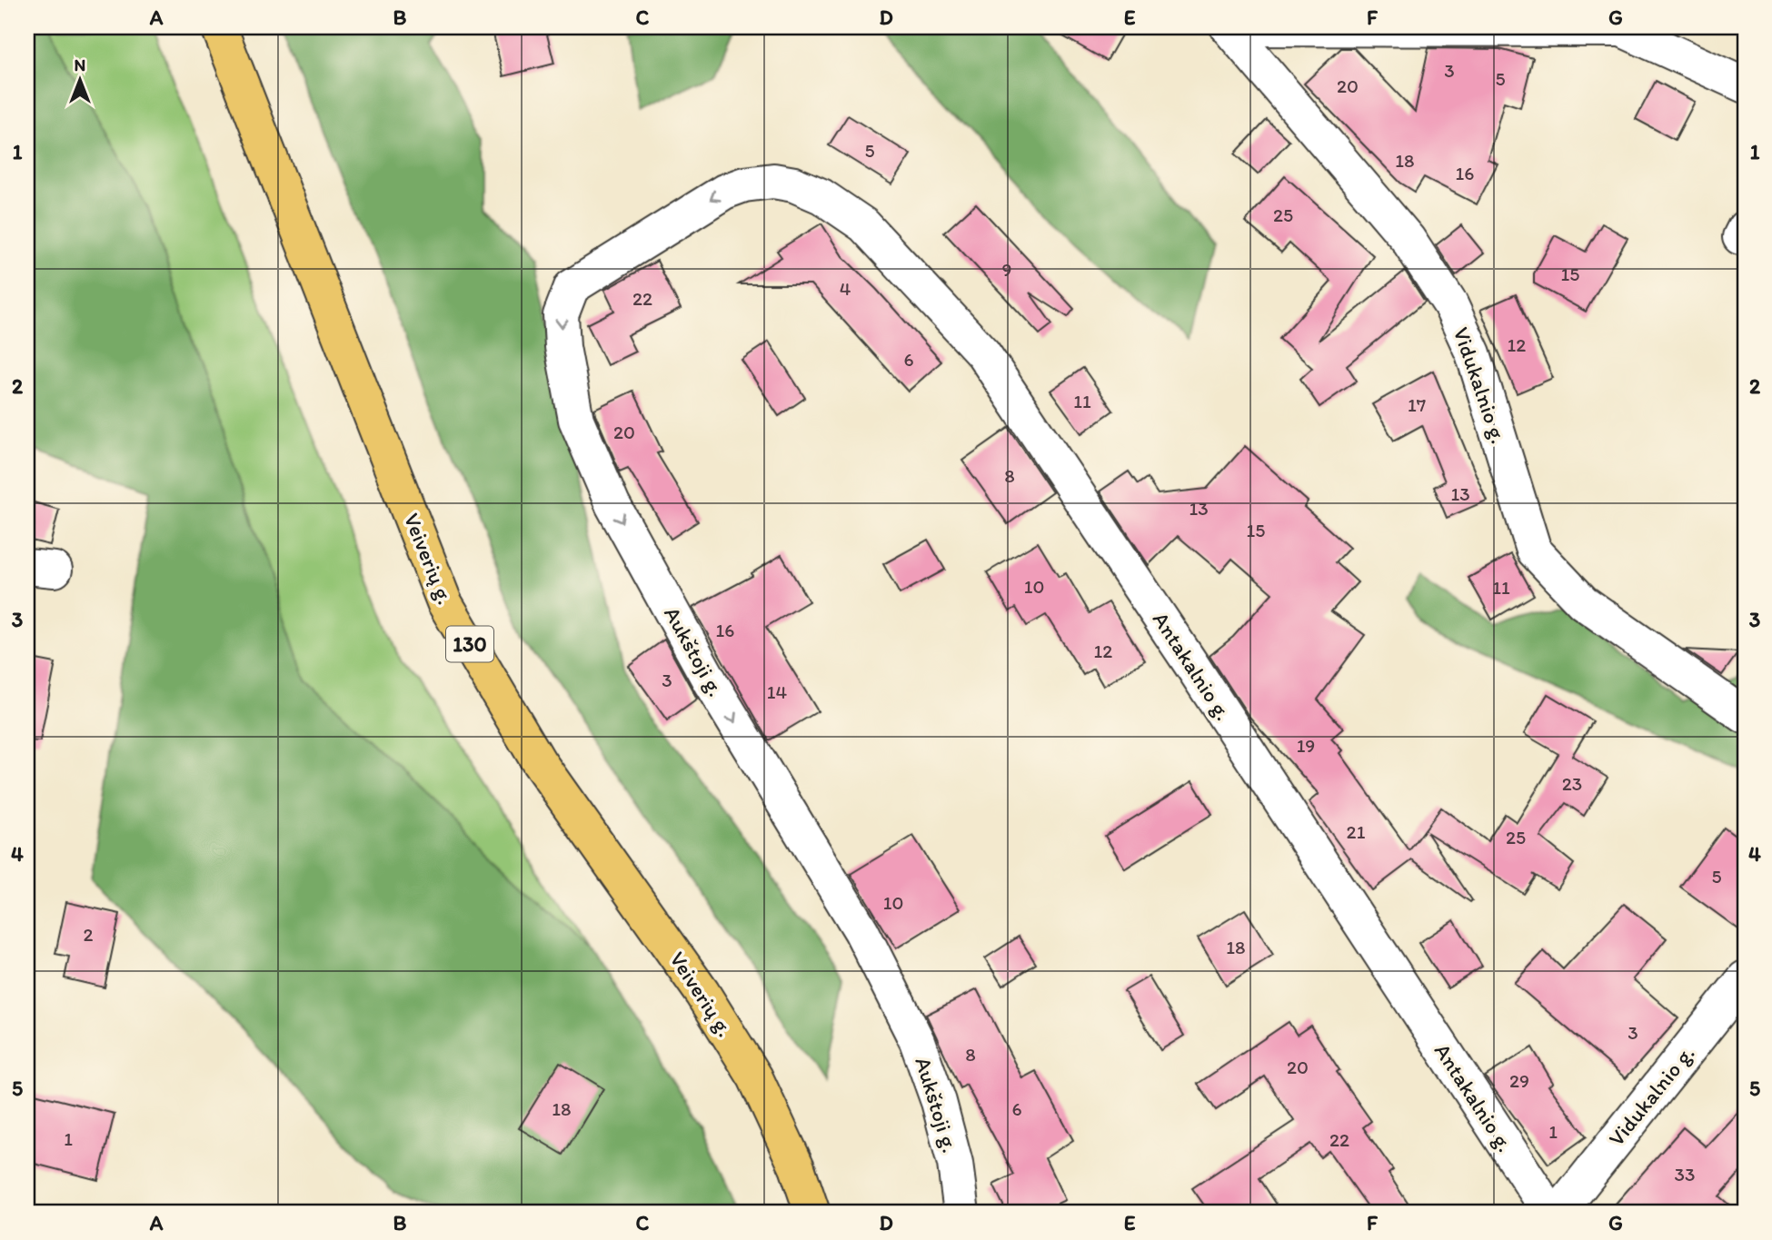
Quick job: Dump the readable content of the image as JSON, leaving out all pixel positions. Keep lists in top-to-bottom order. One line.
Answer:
{"streets":{"main road":["Veiverių g.","130"],"street":["Vidukalnio g.","Aukštoji g.","Antakalnio g."]},"crossings":[["Aukštoji g.","Antakalnio g."]],"one_way":["Aukštoji g."],"house_numbers":["3","5","20","5","18","16","25","9","15","4","22","12","6","11","17","20","8","13","13","15","10","11","16","12","3","14","19","23","21","25","5","10","2","18","3","8","20","29","18","6","1","1","22","33"],"north":"top","grid":{"columns":["A","B","C","D","E","F","G"],"rows":["1","2","3","4","5"]}}
